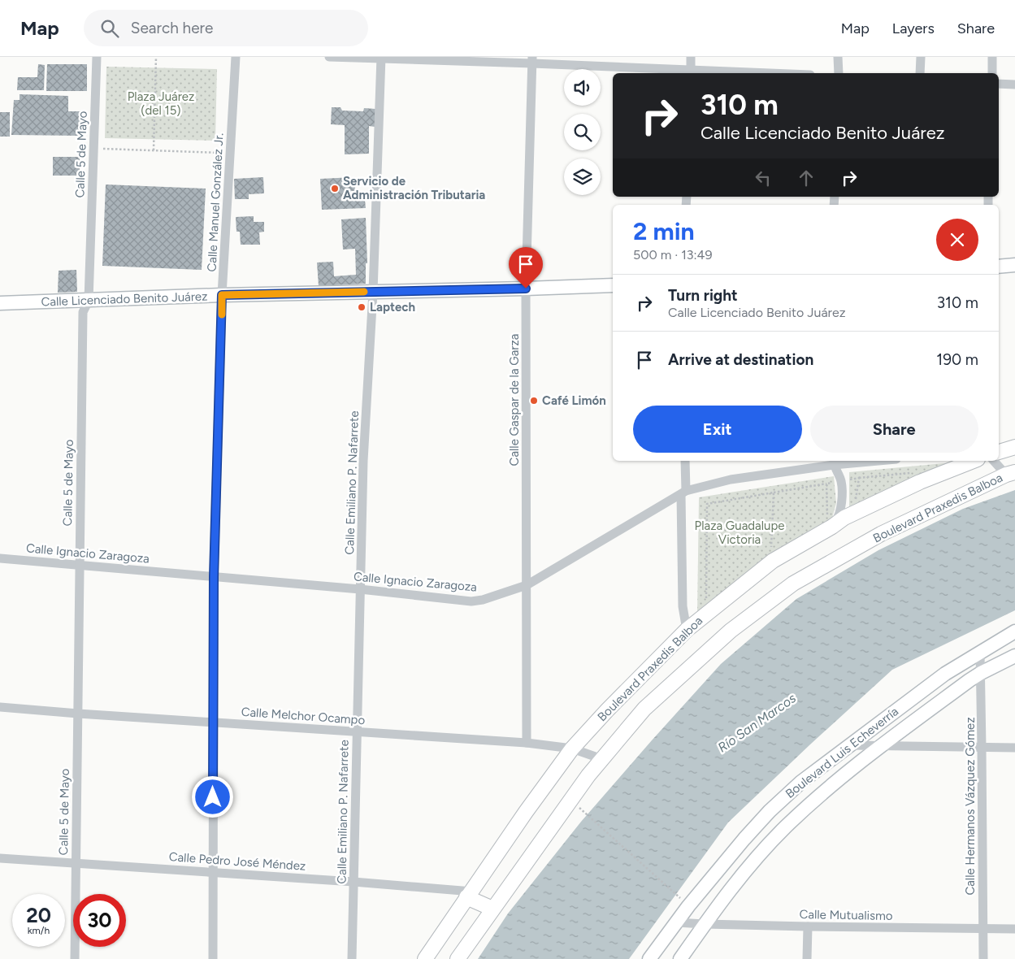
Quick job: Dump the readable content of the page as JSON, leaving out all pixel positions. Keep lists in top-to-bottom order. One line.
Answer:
{"streets":{"main road":["Calle Licenciado Benito Juárez","Boulevard Praxedis Balboa","Boulevard Luis Echeverría"],"street":["Calle 5 de Mayo","Calle Manuel González Jr.","Calle Gaspar de la Garza","Calle Emiliano P. Nafarrete","Calle Ignacio Zaragoza","Calle Melchor Ocampo","Calle Hermanos Vázquez Gómez","Calle Pedro José Méndez","Calle Mutualismo"]},"crossings":[["Calle 5 de Mayo","Calle Licenciado Benito Juárez"],["Calle 5 de Mayo","Calle Ignacio Zaragoza"],["Calle 5 de Mayo","Calle Melchor Ocampo"],["Calle 5 de Mayo","Calle Pedro José Méndez"],["Calle Manuel González Jr.","Calle Licenciado Benito Juárez"],["Calle Manuel González Jr.","Calle Ignacio Zaragoza"],["Calle Manuel González Jr.","Calle Melchor Ocampo"],["Calle Manuel González Jr.","Calle Pedro José Méndez"],["Calle Licenciado Benito Juárez","Calle Gaspar de la Garza"],["Calle Licenciado Benito Juárez","Calle Emiliano P. Nafarrete"],["Calle Gaspar de la Garza","Calle Ignacio Zaragoza"],["Calle Gaspar de la Garza","Calle Melchor Ocampo"],["Calle Emiliano P. Nafarrete","Calle Ignacio Zaragoza"],["Calle Emiliano P. Nafarrete","Calle Melchor Ocampo"],["Calle Emiliano P. Nafarrete","Calle Pedro José Méndez"],["Boulevard Praxedis Balboa","Calle Melchor Ocampo"],["Boulevard Praxedis Balboa","Calle Pedro José Méndez"],["Boulevard Luis Echeverría","Calle Hermanos Vázquez Gómez"],["Boulevard Luis Echeverría","Calle Mutualismo"],["Calle Hermanos Vázquez Gómez","Calle Mutualismo"]],"water":["Río San Marcos"],"parks":["Plaza Juárez (del 15)","Plaza Guadalupe Victoria"],"places":["Servicio de Administración Tributaria","Laptech","Café Limón"],"page":{"header":"Map","search":"Search here","nav":["Map","Layers","Share"],"turn":["310 m","Calle Licenciado Benito Juárez"],"heading":["2 min","500 m · 13:49"],"list":[{"name":"Turn right","note":"Calle Licenciado Benito Juárez","value":"310 m"},{"name":"Arrive at destination","value":"190 m"}],"buttons":["Exit","Share"],"speed":"20 km/h","limit":"30"}}
